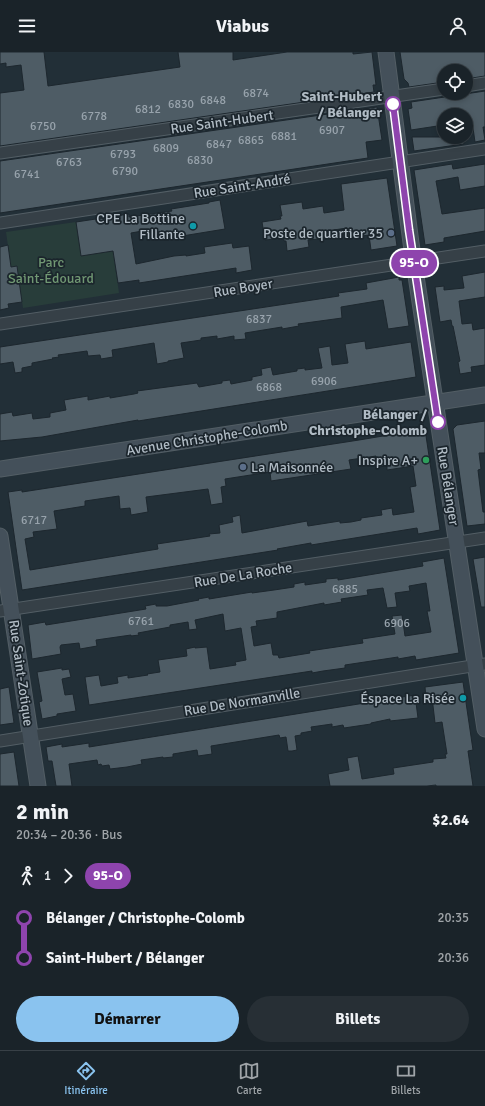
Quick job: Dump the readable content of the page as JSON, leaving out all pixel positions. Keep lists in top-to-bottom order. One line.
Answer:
{"streets":{"street":["Rue Saint-Hubert","Rue Saint-André","Rue Boyer","Avenue Christophe-Colomb","Rue Bélanger","Rue De La Roche","Rue Saint-Zotique","Rue De Normanville"]},"crossings":[["Rue Saint-Hubert","Rue Bélanger"],["Rue Saint-André","Rue Bélanger"],["Rue Boyer","Rue Bélanger"],["Avenue Christophe-Colomb","Rue Bélanger"],["Rue Bélanger","Rue De La Roche"],["Rue Bélanger","Rue De Normanville"],["Rue De La Roche","Rue Saint-Zotique"],["Rue Saint-Zotique","Rue De Normanville"]],"parks":["Parc Saint-Édouard"],"places":["Saint-Hubert / Bélanger","CPE La Bottine Fillante","Poste de quartier 35","Bélanger / Christophe-Colomb","Inspire A+","La Maisonnée","Éspace La Risée"],"lines":["bus line 95-O"],"house_numbers":["6874","6848","6830","6812","6778","6750","6907","6881","6865","6847","6809","6793","6830","6763","6790","6741","6837","6906","6868","6717","6885","6761","6906"],"page":{"header":"Viabus","on_map":"95-O","heading":["2 min","20:34 – 20:36 · Bus","$2.64"],"legs":["1","95-O"],"list":[{"name":"Bélanger / Christophe-Colomb","value":"20:35"},{"name":"Saint-Hubert / Bélanger","value":"20:36"}],"buttons":["Démarrer","Billets"],"tabs":["Itinéraire","Carte","Billets"]}}
